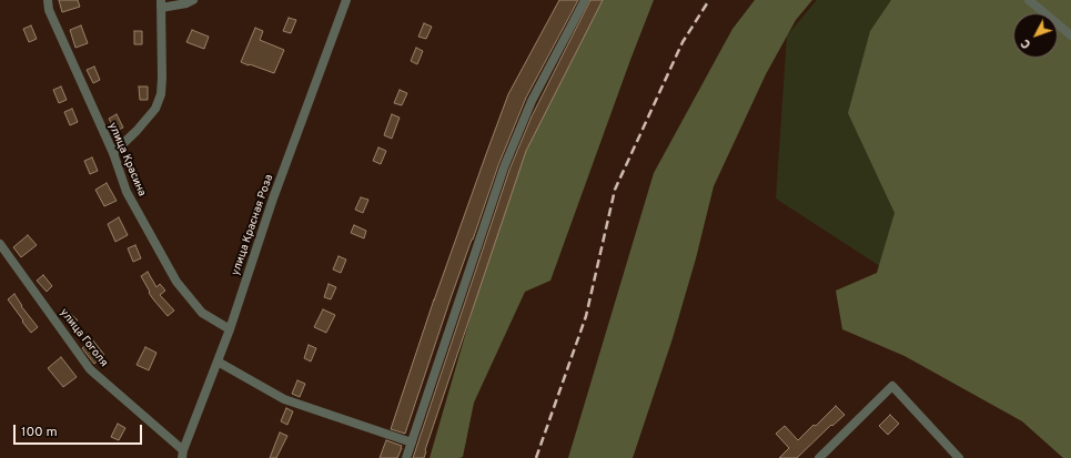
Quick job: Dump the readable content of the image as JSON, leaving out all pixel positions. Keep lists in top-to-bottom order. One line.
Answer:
{"streets":{"street":["улица Красина","улица Красная Роза","улица Гоголя"]},"crossings":[["улица Красина","улица Красная Роза"],["улица Красная Роза","улица Гоголя"]],"scale_bar":"100 m","north":"bottom left"}
